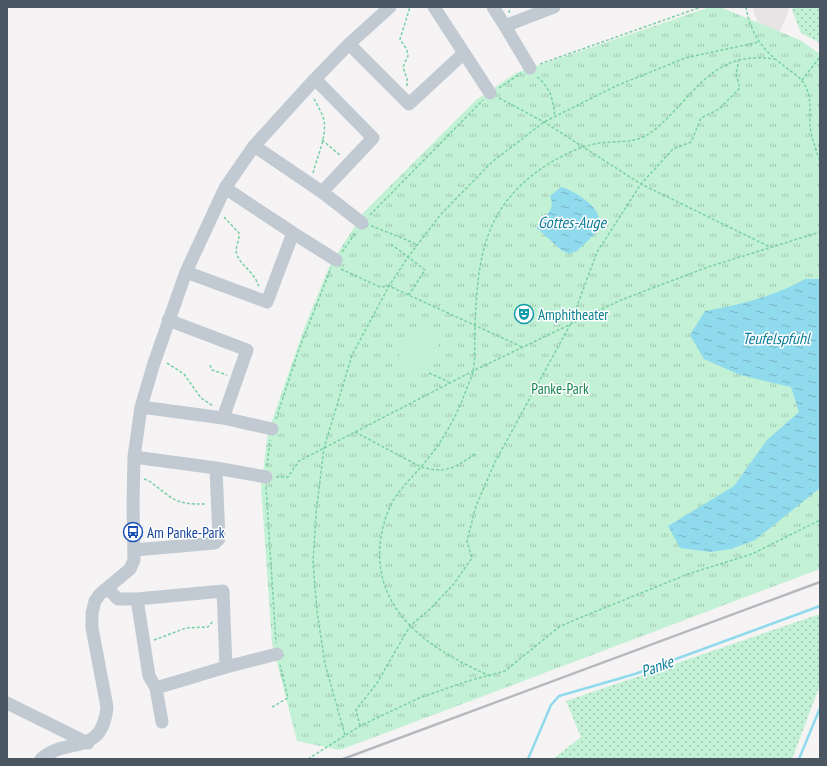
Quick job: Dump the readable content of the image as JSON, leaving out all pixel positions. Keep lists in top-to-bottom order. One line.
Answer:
{"water":["Gottes-Auge","Teufelspfuhl","Panke"],"parks":["Panke-Park"],"places":{"theatre":["Amphitheater"],"bus stop":["Am Panke-Park"]}}
